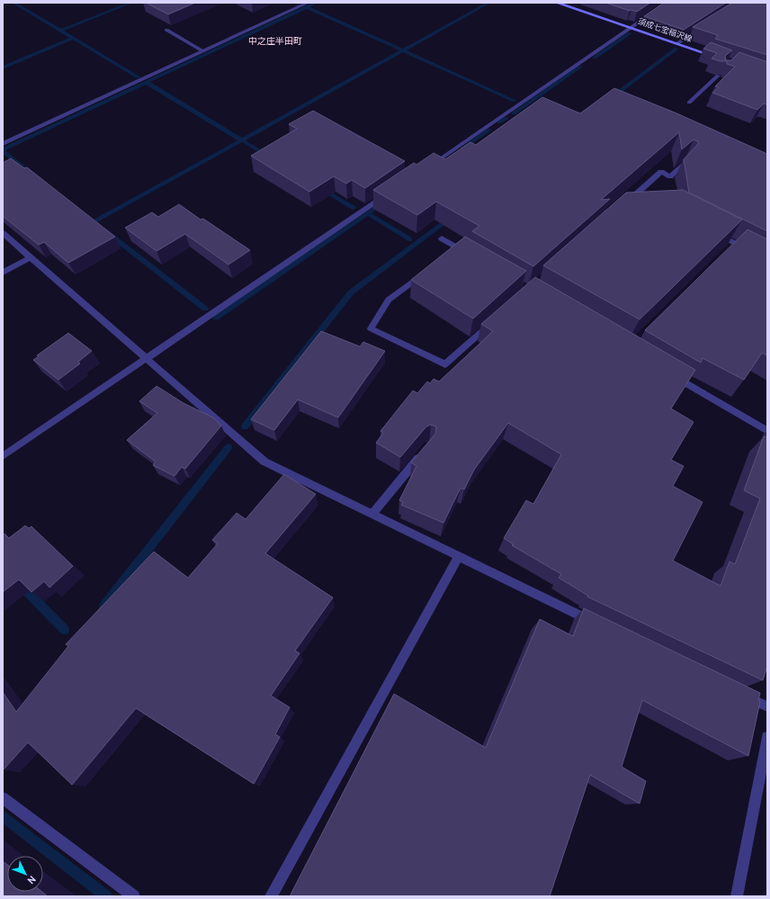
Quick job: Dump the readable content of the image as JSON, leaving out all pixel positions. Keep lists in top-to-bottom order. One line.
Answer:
{"streets":{"main road":["須成七宝稲沢線"]},"districts":["中之庄半田町"],"north":"bottom right"}
